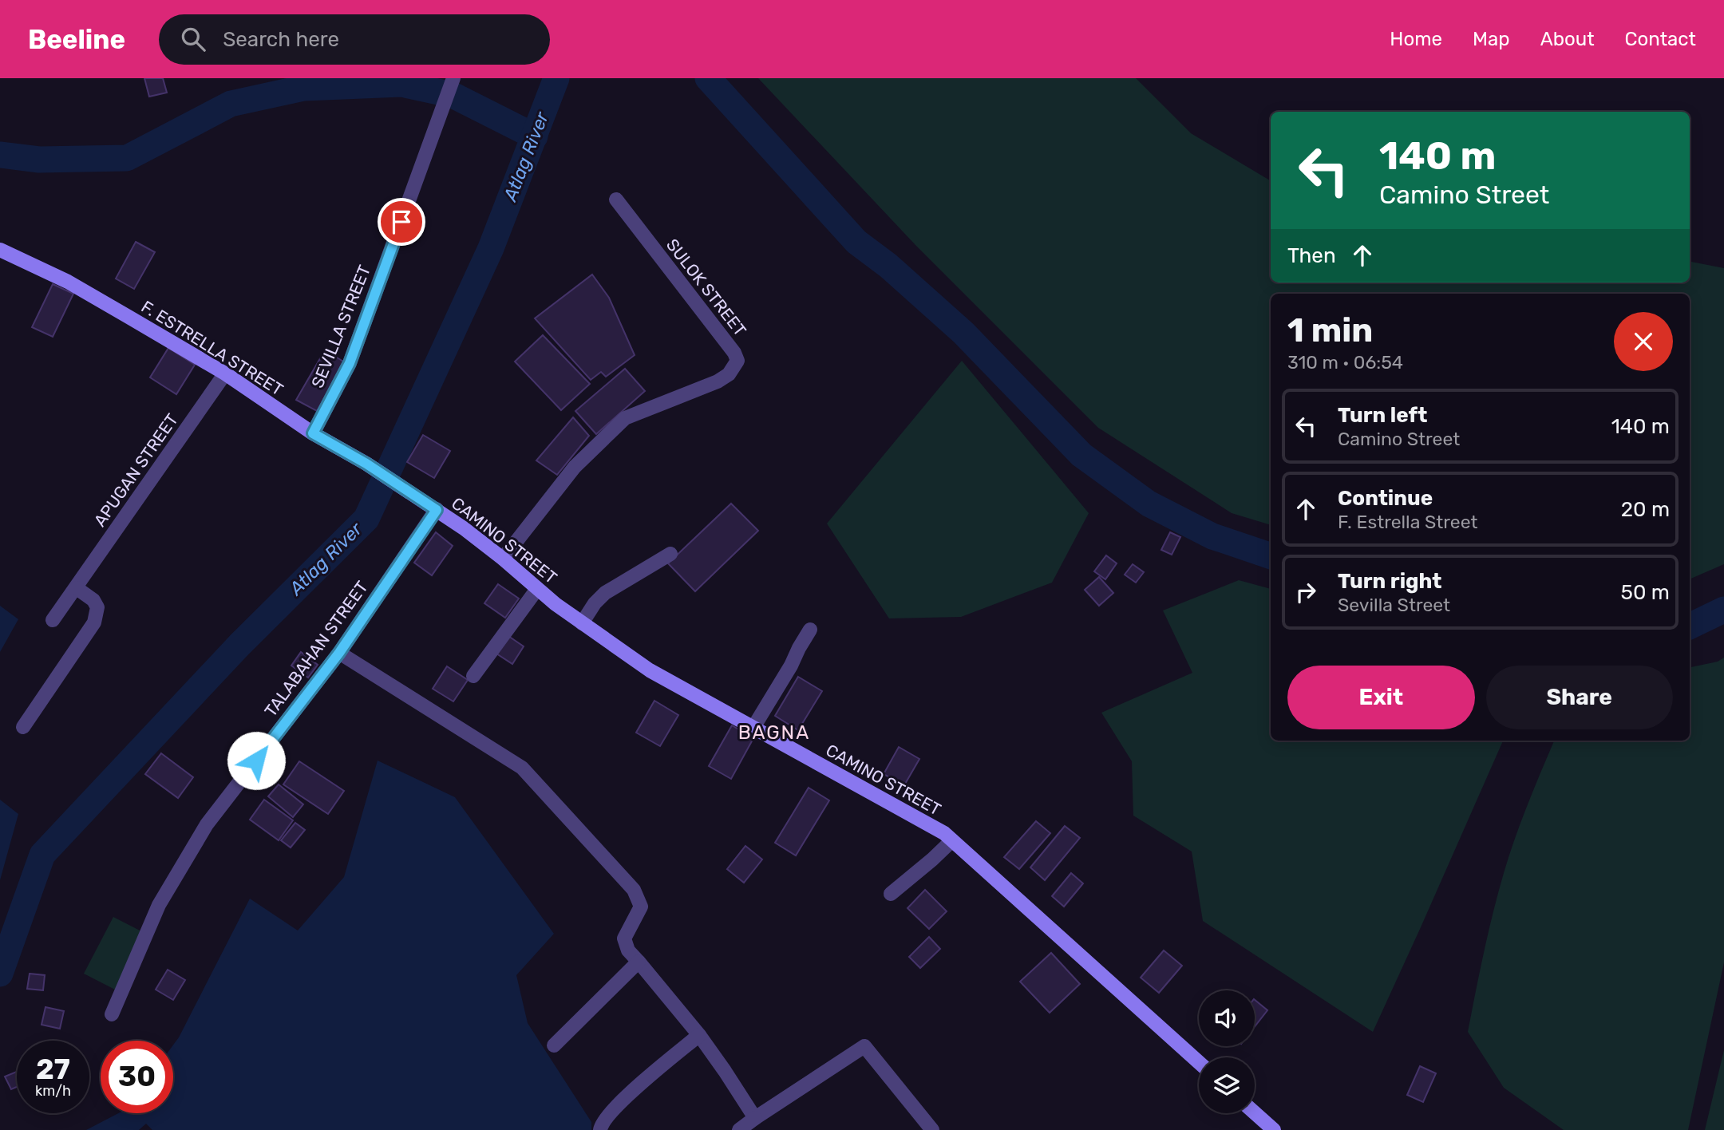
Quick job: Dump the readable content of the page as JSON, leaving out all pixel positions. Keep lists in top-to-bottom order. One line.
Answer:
{"streets":{"main road":["F. ESTRELLA STREET","CAMINO STREET"],"street":["SULOK STREET","SEVILLA STREET","APUGAN STREET","TALABAHAN STREET"]},"crossings":[["SULOK STREET","CAMINO STREET"],["SEVILLA STREET","F. ESTRELLA STREET"],["F. ESTRELLA STREET","APUGAN STREET"],["F. ESTRELLA STREET","CAMINO STREET"],["CAMINO STREET","TALABAHAN STREET"]],"districts":["BAGNA"],"water":["Atlag River"],"page":{"header":"Beeline","search":"Search here","nav":["Home","Map","About","Contact"],"turn":["140 m","Camino Street"],"then":"Then","heading":["1 min","310 m · 06:54"],"list":[{"name":"Turn left","note":"Camino Street","value":"140 m"},{"name":"Continue","note":"F. Estrella Street","value":"20 m"},{"name":"Turn right","note":"Sevilla Street","value":"50 m"}],"buttons":["Exit","Share"],"speed":"27 km/h","limit":"30"}}
